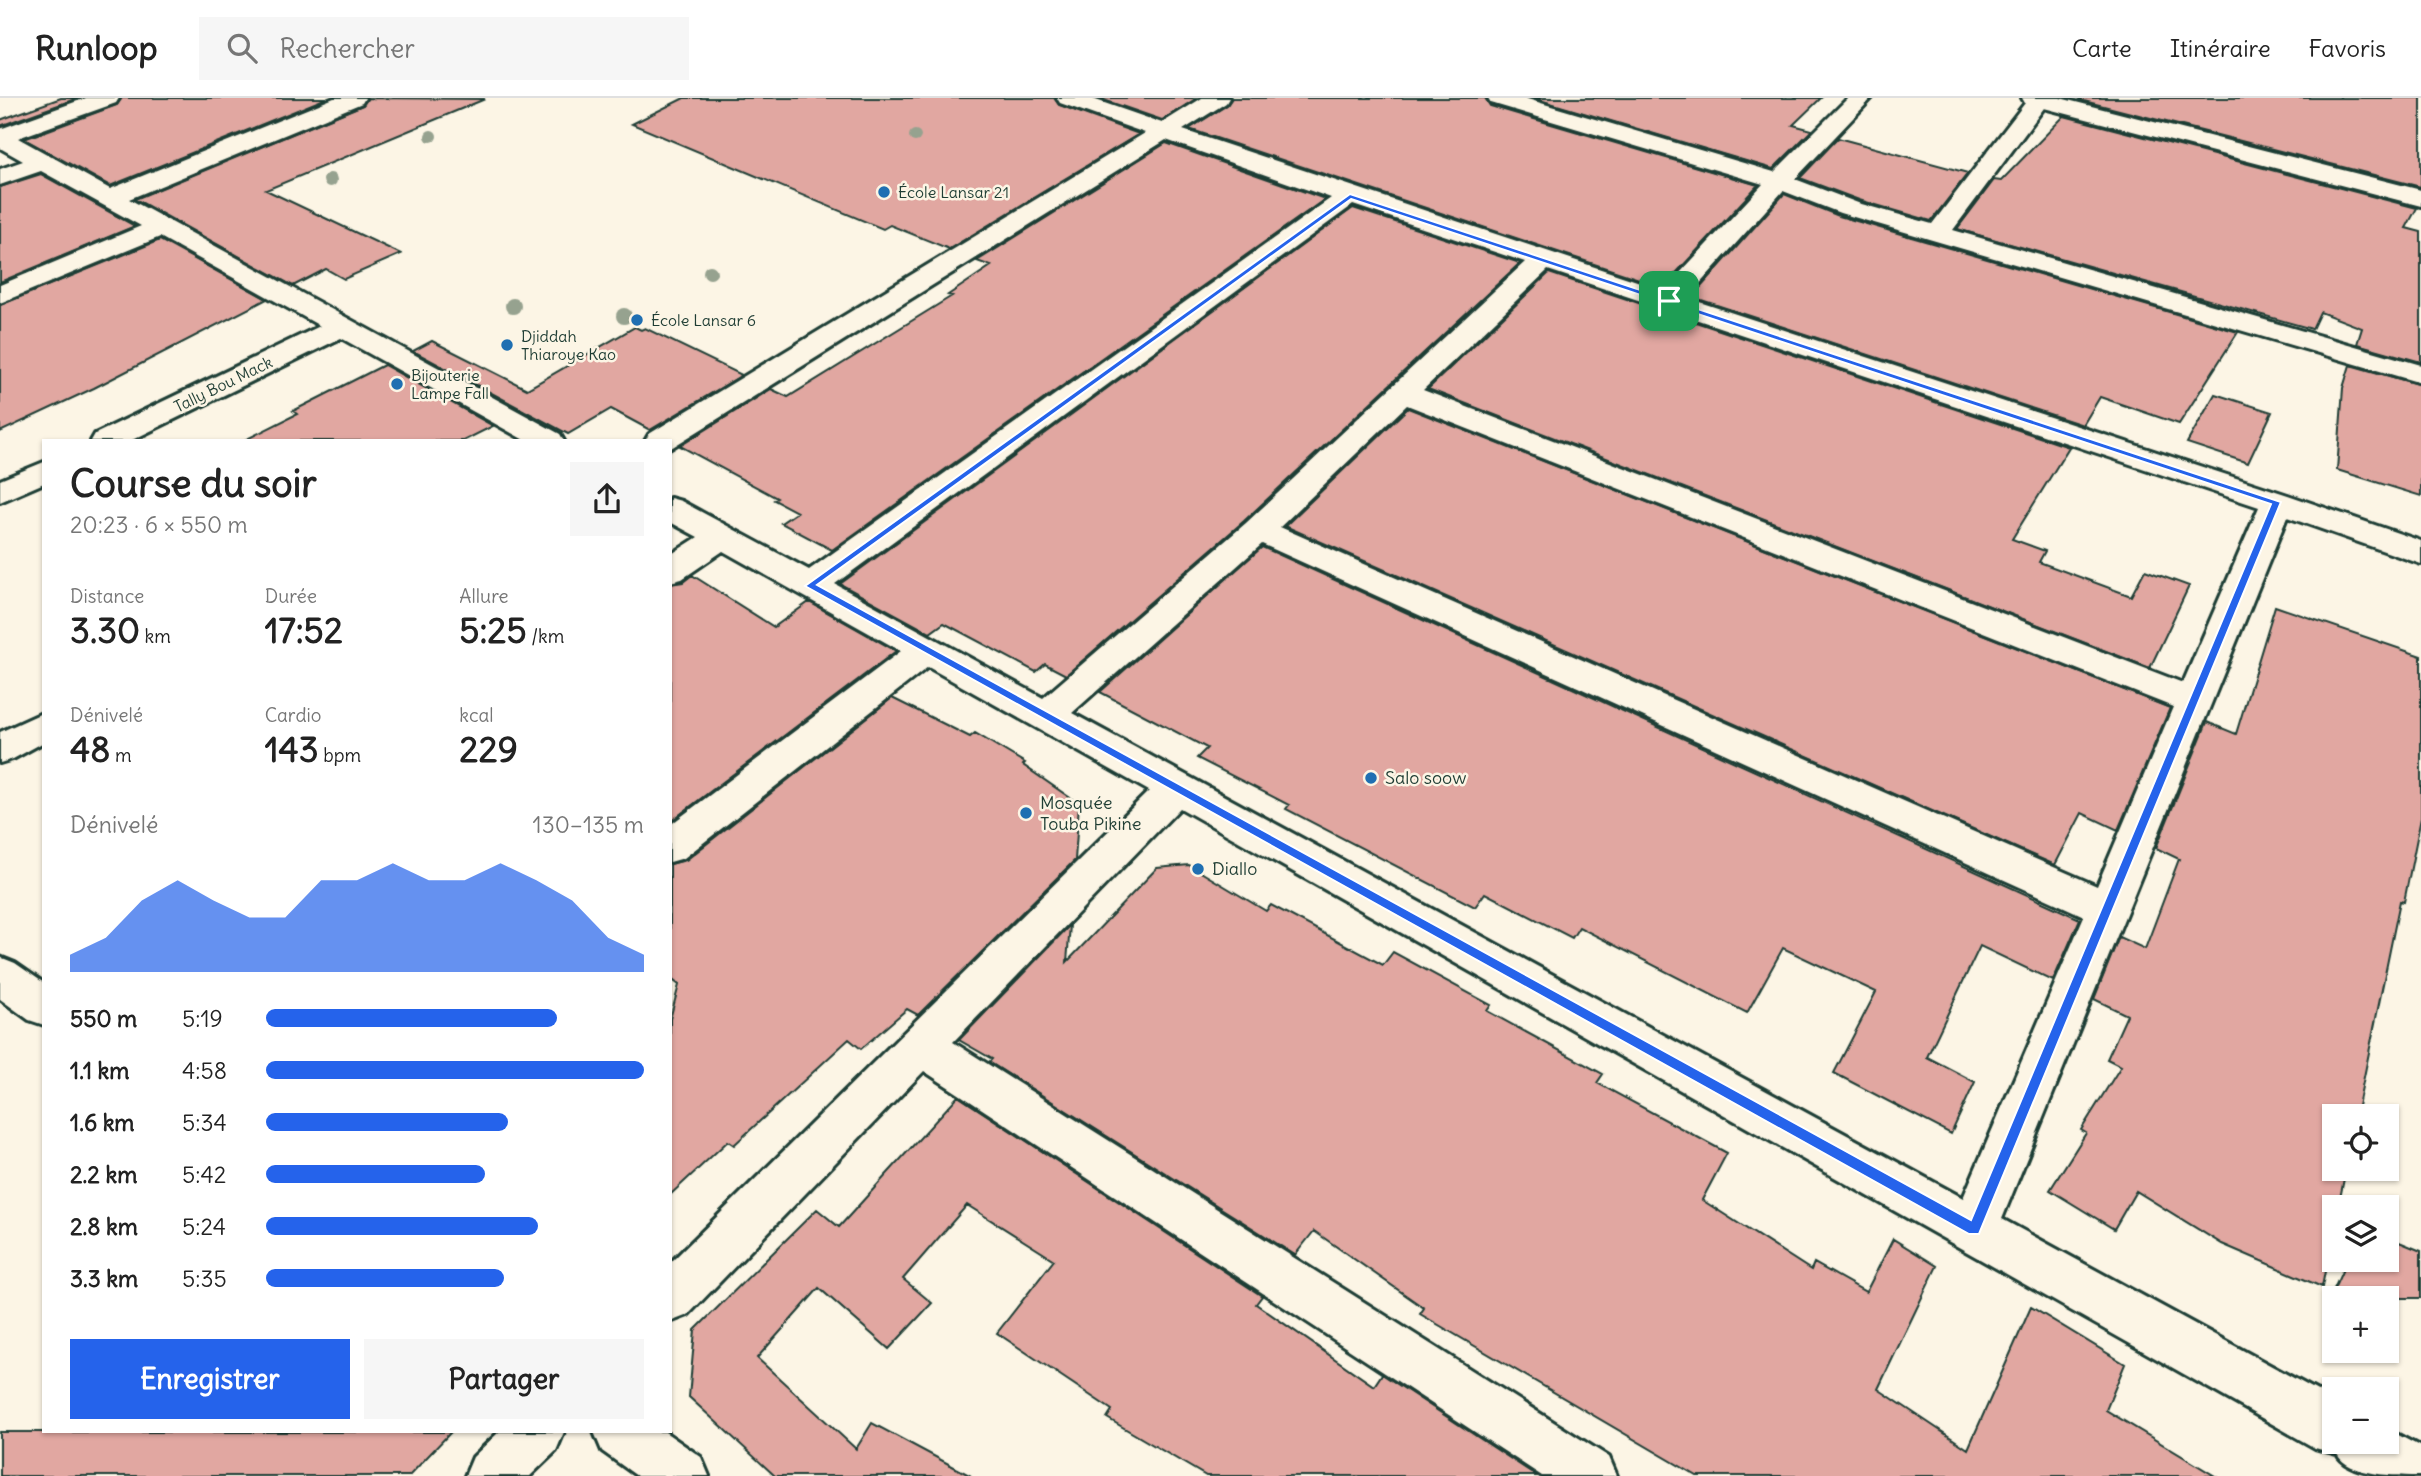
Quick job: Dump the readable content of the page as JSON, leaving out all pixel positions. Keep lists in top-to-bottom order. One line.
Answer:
{"streets":{"street":["Tally Bou Mack"]},"places":["École Lansar 21","École Lansar 6","Djiddah Thiaroye Kao","Bijouterie Lampe Fall","Salo soow","Mosquée Touba Pikine","Diallo"],"page":{"header":"Runloop","search":"Rechercher","nav":["Carte","Itinéraire","Favoris"],"heading":["Course du soir","20:23 · 6 × 550 m"],"stats":[["Distance","3.30 km"],["Durée","17:52"],["Allure","5:25 /km"],["Dénivelé","48 m"],["Cardio","143 bpm"],["kcal","229"]],"chart":["Dénivelé","130–135 m"],"list":[{"name":"550 m","note":"5:19"},{"name":"1.1 km","note":"4:58"},{"name":"1.6 km","note":"5:34"},{"name":"2.2 km","note":"5:42"},{"name":"2.8 km","note":"5:24"},{"name":"3.3 km","note":"5:35"}],"map_buttons":["+","−"],"buttons":["Enregistrer","Partager"]}}
